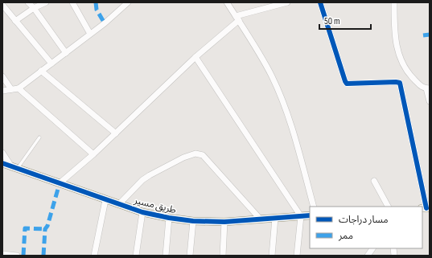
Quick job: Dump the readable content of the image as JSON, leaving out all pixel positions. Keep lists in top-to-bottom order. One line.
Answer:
{"streets":{"street":["طريق مسير"]},"legend":["مسار دراجات","ممر"],"scale_bar":"50 m"}
